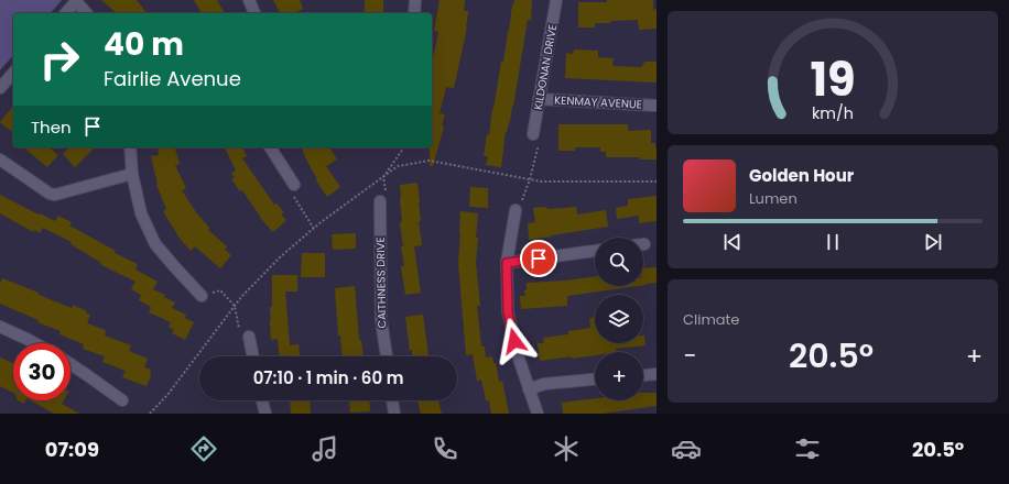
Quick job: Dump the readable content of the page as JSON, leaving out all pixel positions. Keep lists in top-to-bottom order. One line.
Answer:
{"streets":{"street":["KILDONAN DRIVE","KENMAY AVENUE","CAITHNESS DRIVE"]},"crossings":[["KILDONAN DRIVE","KENMAY AVENUE"]],"page":{"turn":["40 m","Fairlie Avenue"],"then":"Then","song":["Golden Hour","Lumen"],"map_buttons":"+","tile":"Climate","heat":["−","20.5°","+"],"limit":"30","trip":"07:10 · 1 min · 60 m","tabs":["07:09","20.5°"],"gauge":["19","km/h"]}}
